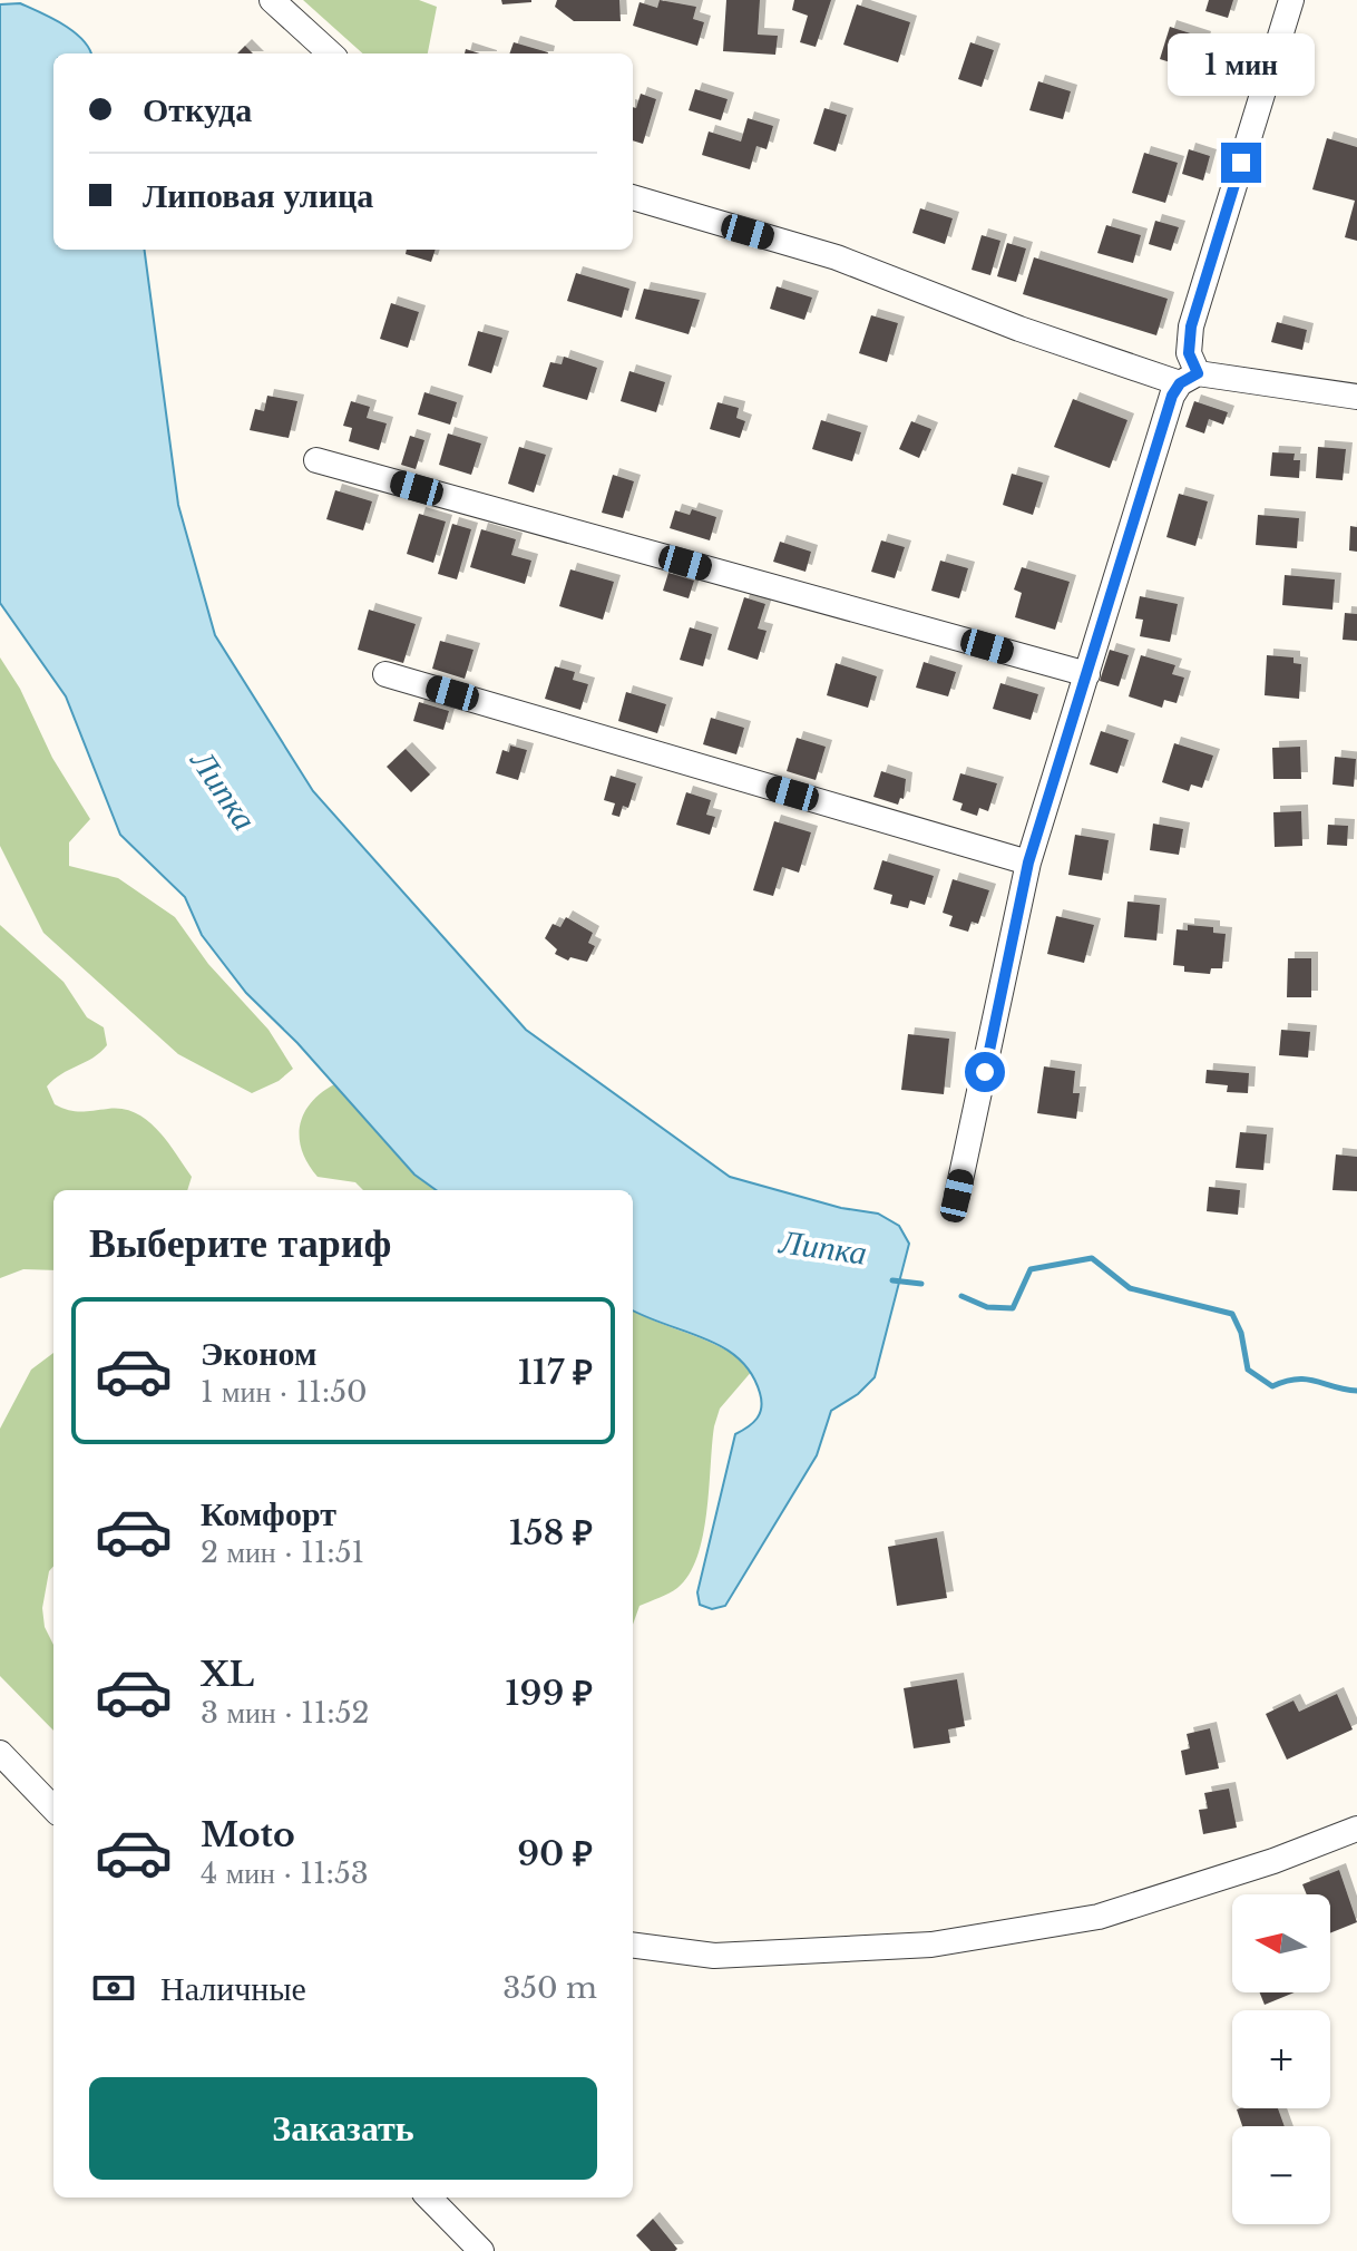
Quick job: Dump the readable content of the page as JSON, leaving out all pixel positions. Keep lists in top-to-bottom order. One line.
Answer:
{"water":["Липка"],"north":"left","page":{"bubble":"1 мин","banner":["Откуда","Липовая улица"],"heading":"Выберите тариф","list":[{"name":"Эконом","note":"1 мин · 11:50","value":"117 ₽"},{"name":"Комфорт","note":"2 мин · 11:51","value":"158 ₽"},{"name":"XL","note":"3 мин · 11:52","value":"199 ₽"},{"name":"Moto","note":"4 мин · 11:53","value":"90 ₽"}],"map_buttons":["+","−"],"pay":["Наличные","350 m"],"buttons":"Заказать"}}
